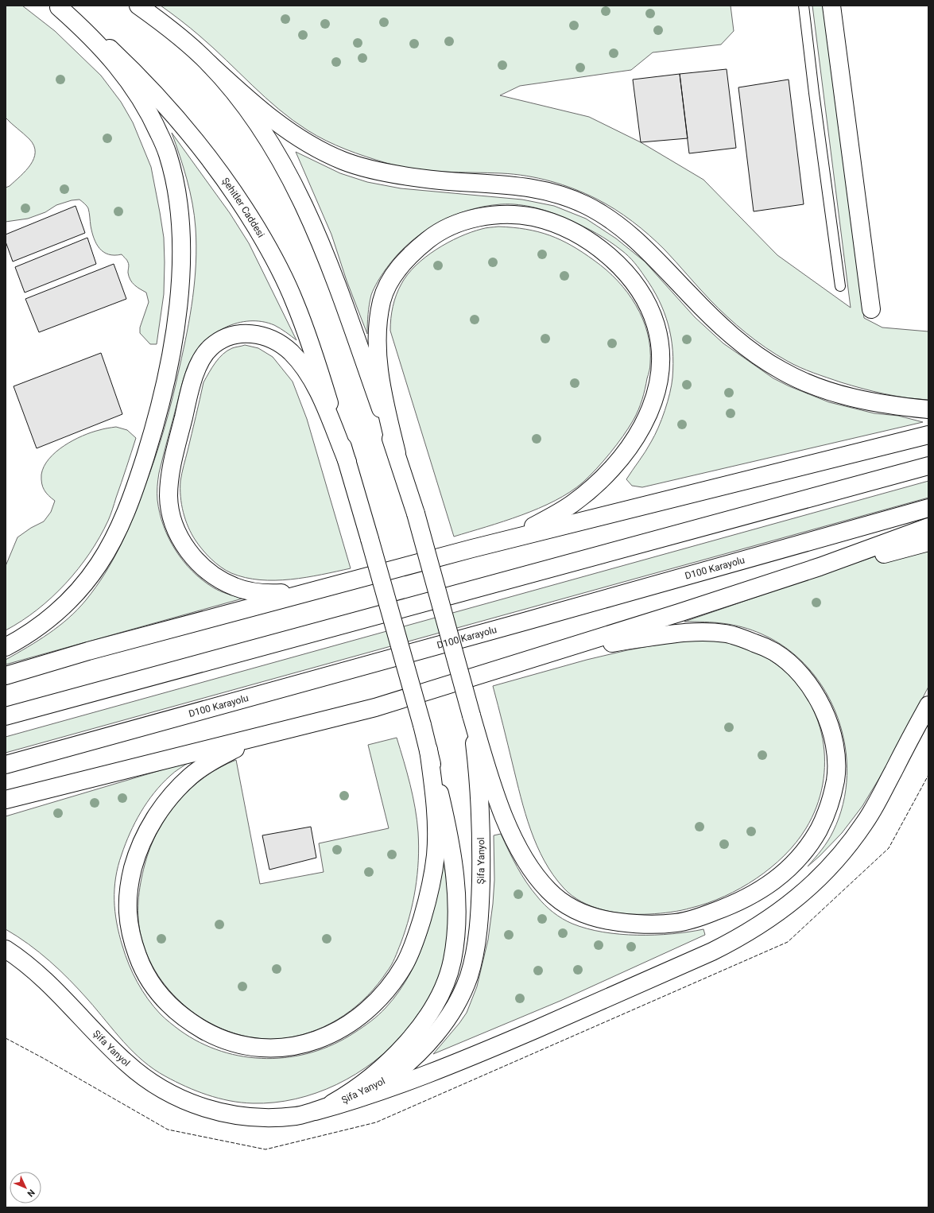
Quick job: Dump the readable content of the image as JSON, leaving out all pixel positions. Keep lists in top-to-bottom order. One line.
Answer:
{"streets":{"main road":["Şehitler Caddesi","D100 Karayolu","Şifa Yanyol"]},"north":"bottom right"}
